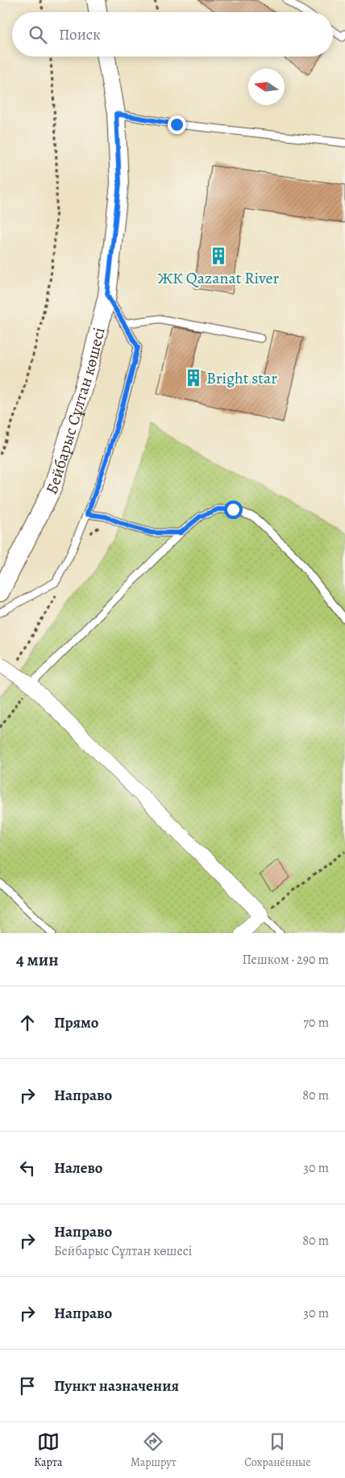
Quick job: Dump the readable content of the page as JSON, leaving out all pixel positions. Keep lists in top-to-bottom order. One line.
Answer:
{"streets":{"street":["Бейбарыс Сұлтан көшесі"]},"places":{"building":["ЖК Qazanat River","Bright star"]},"north":"left","page":{"search":"Поиск","heading":["4 мин","Пешком · 290 m"],"list":[["Прямо","70 m"],["Направо","80 m"],["Налево","30 m"],["Направо","Бейбарыс Сұлтан көшесі","80 m"],["Направо","30 m"],"Пункт назначения"],"nav":["Карта","Маршрут","Сохранённые"]}}
